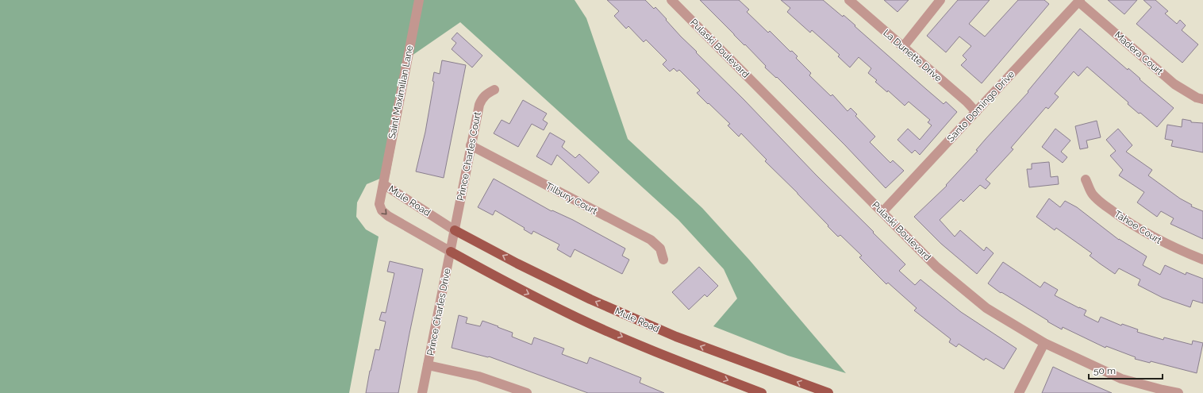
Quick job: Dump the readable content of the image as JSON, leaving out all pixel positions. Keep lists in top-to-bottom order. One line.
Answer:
{"streets":{"main road":["Mule Road"],"street":["Pulaski Boulevard","Madera Court","La Dunette Drive","Saint Maximilian Lane","Santo Domingo Drive","Prince Charles Court","Tilbury Court","Tahoe Court","Prince Charles Drive"]},"crossings":[["Pulaski Boulevard","Santo Domingo Drive"],["Madera Court","Santo Domingo Drive"],["La Dunette Drive","Santo Domingo Drive"],["Saint Maximilian Lane","Mule Road"],["Prince Charles Court","Tilbury Court"],["Prince Charles Court","Mule Road"],["Prince Charles Court","Prince Charles Drive"],["Mule Road","Prince Charles Drive"]],"scale_bar":"50 m"}
